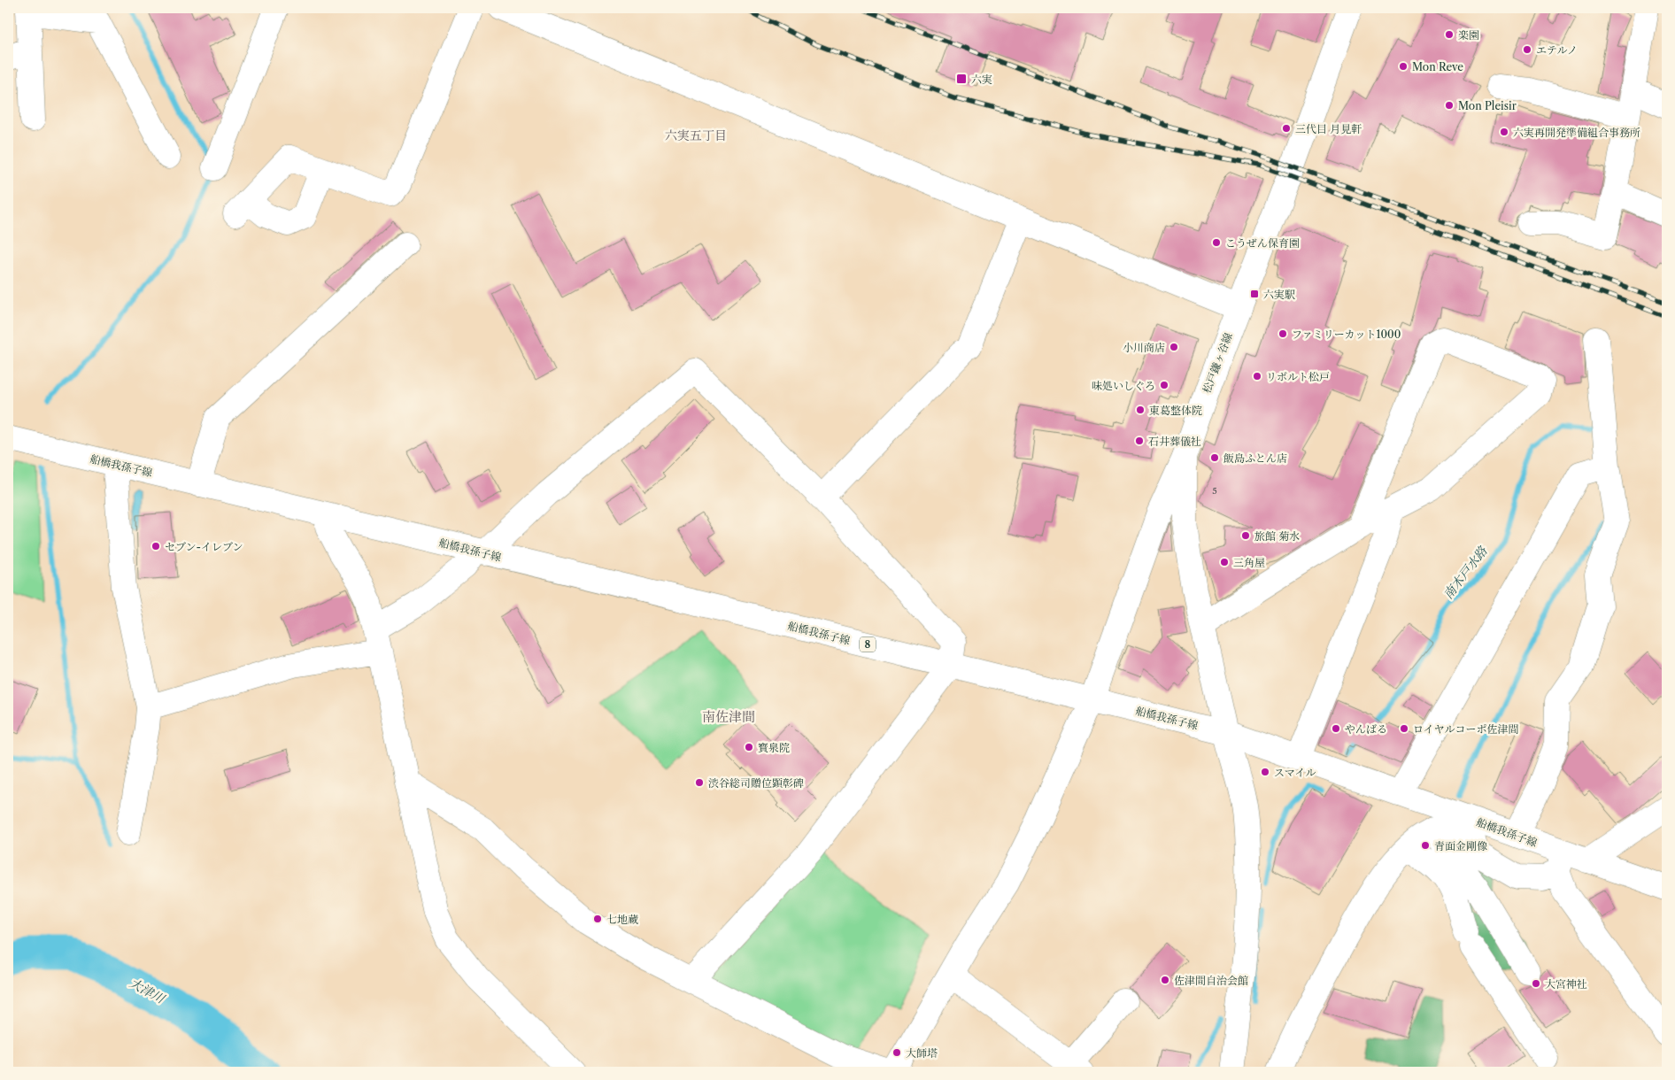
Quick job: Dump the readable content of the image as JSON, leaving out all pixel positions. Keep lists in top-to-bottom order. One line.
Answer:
{"streets":{"street":["松戸鎌ヶ谷線","船橋我孫子線","8"]},"crossings":[["松戸鎌ヶ谷線","船橋我孫子線"]],"districts":["六実五丁目","南佐津間"],"water":["南木戸水路","大津川"],"places":{"other":["楽園","エテルノ","Mon Reve","Mon Pleisir","三代目 月見軒","六実再開発準備組合事務所","こうぜん保育園","ファミリーカット1000","小川商店","リボルト松戸","味処いしぐろ","東葛整体院","石井葬儀社","飯島ふとん店","旅館 菊水","セブン-イレブン","三角屋","やんばる","ロイヤルコーポ佐津間","寳泉院","スマイル","渋谷総司贈位顕彰碑","青面金剛像","七地蔵","佐津間自治会館","大宮神社","大師塔"],"transit":["六実","六実駅"]},"house_numbers":["5"]}
